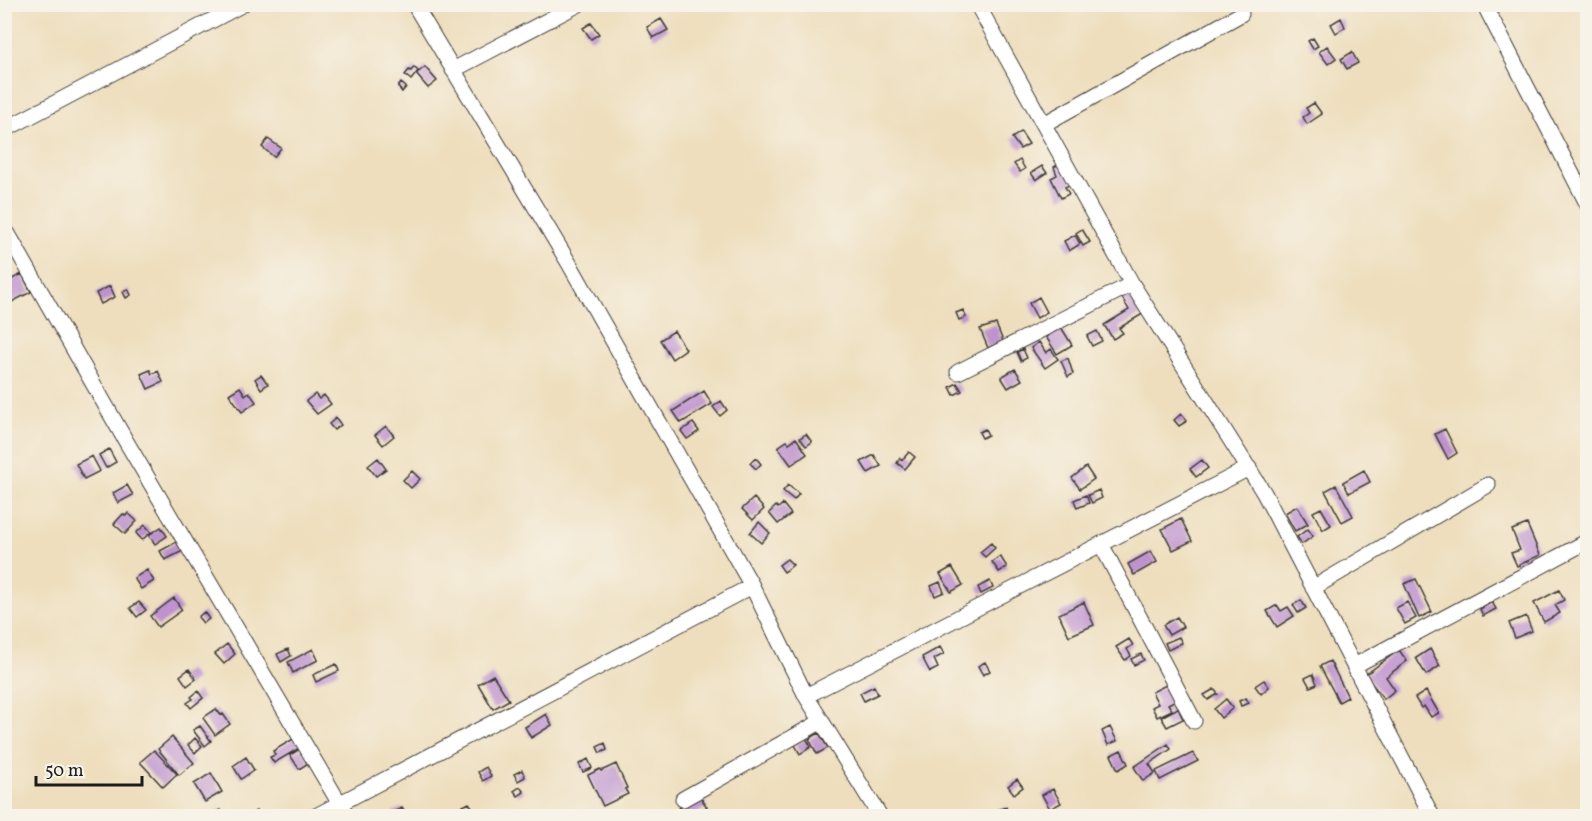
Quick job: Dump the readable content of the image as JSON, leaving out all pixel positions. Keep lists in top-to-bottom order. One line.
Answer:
{"scale_bar":"50 m"}
